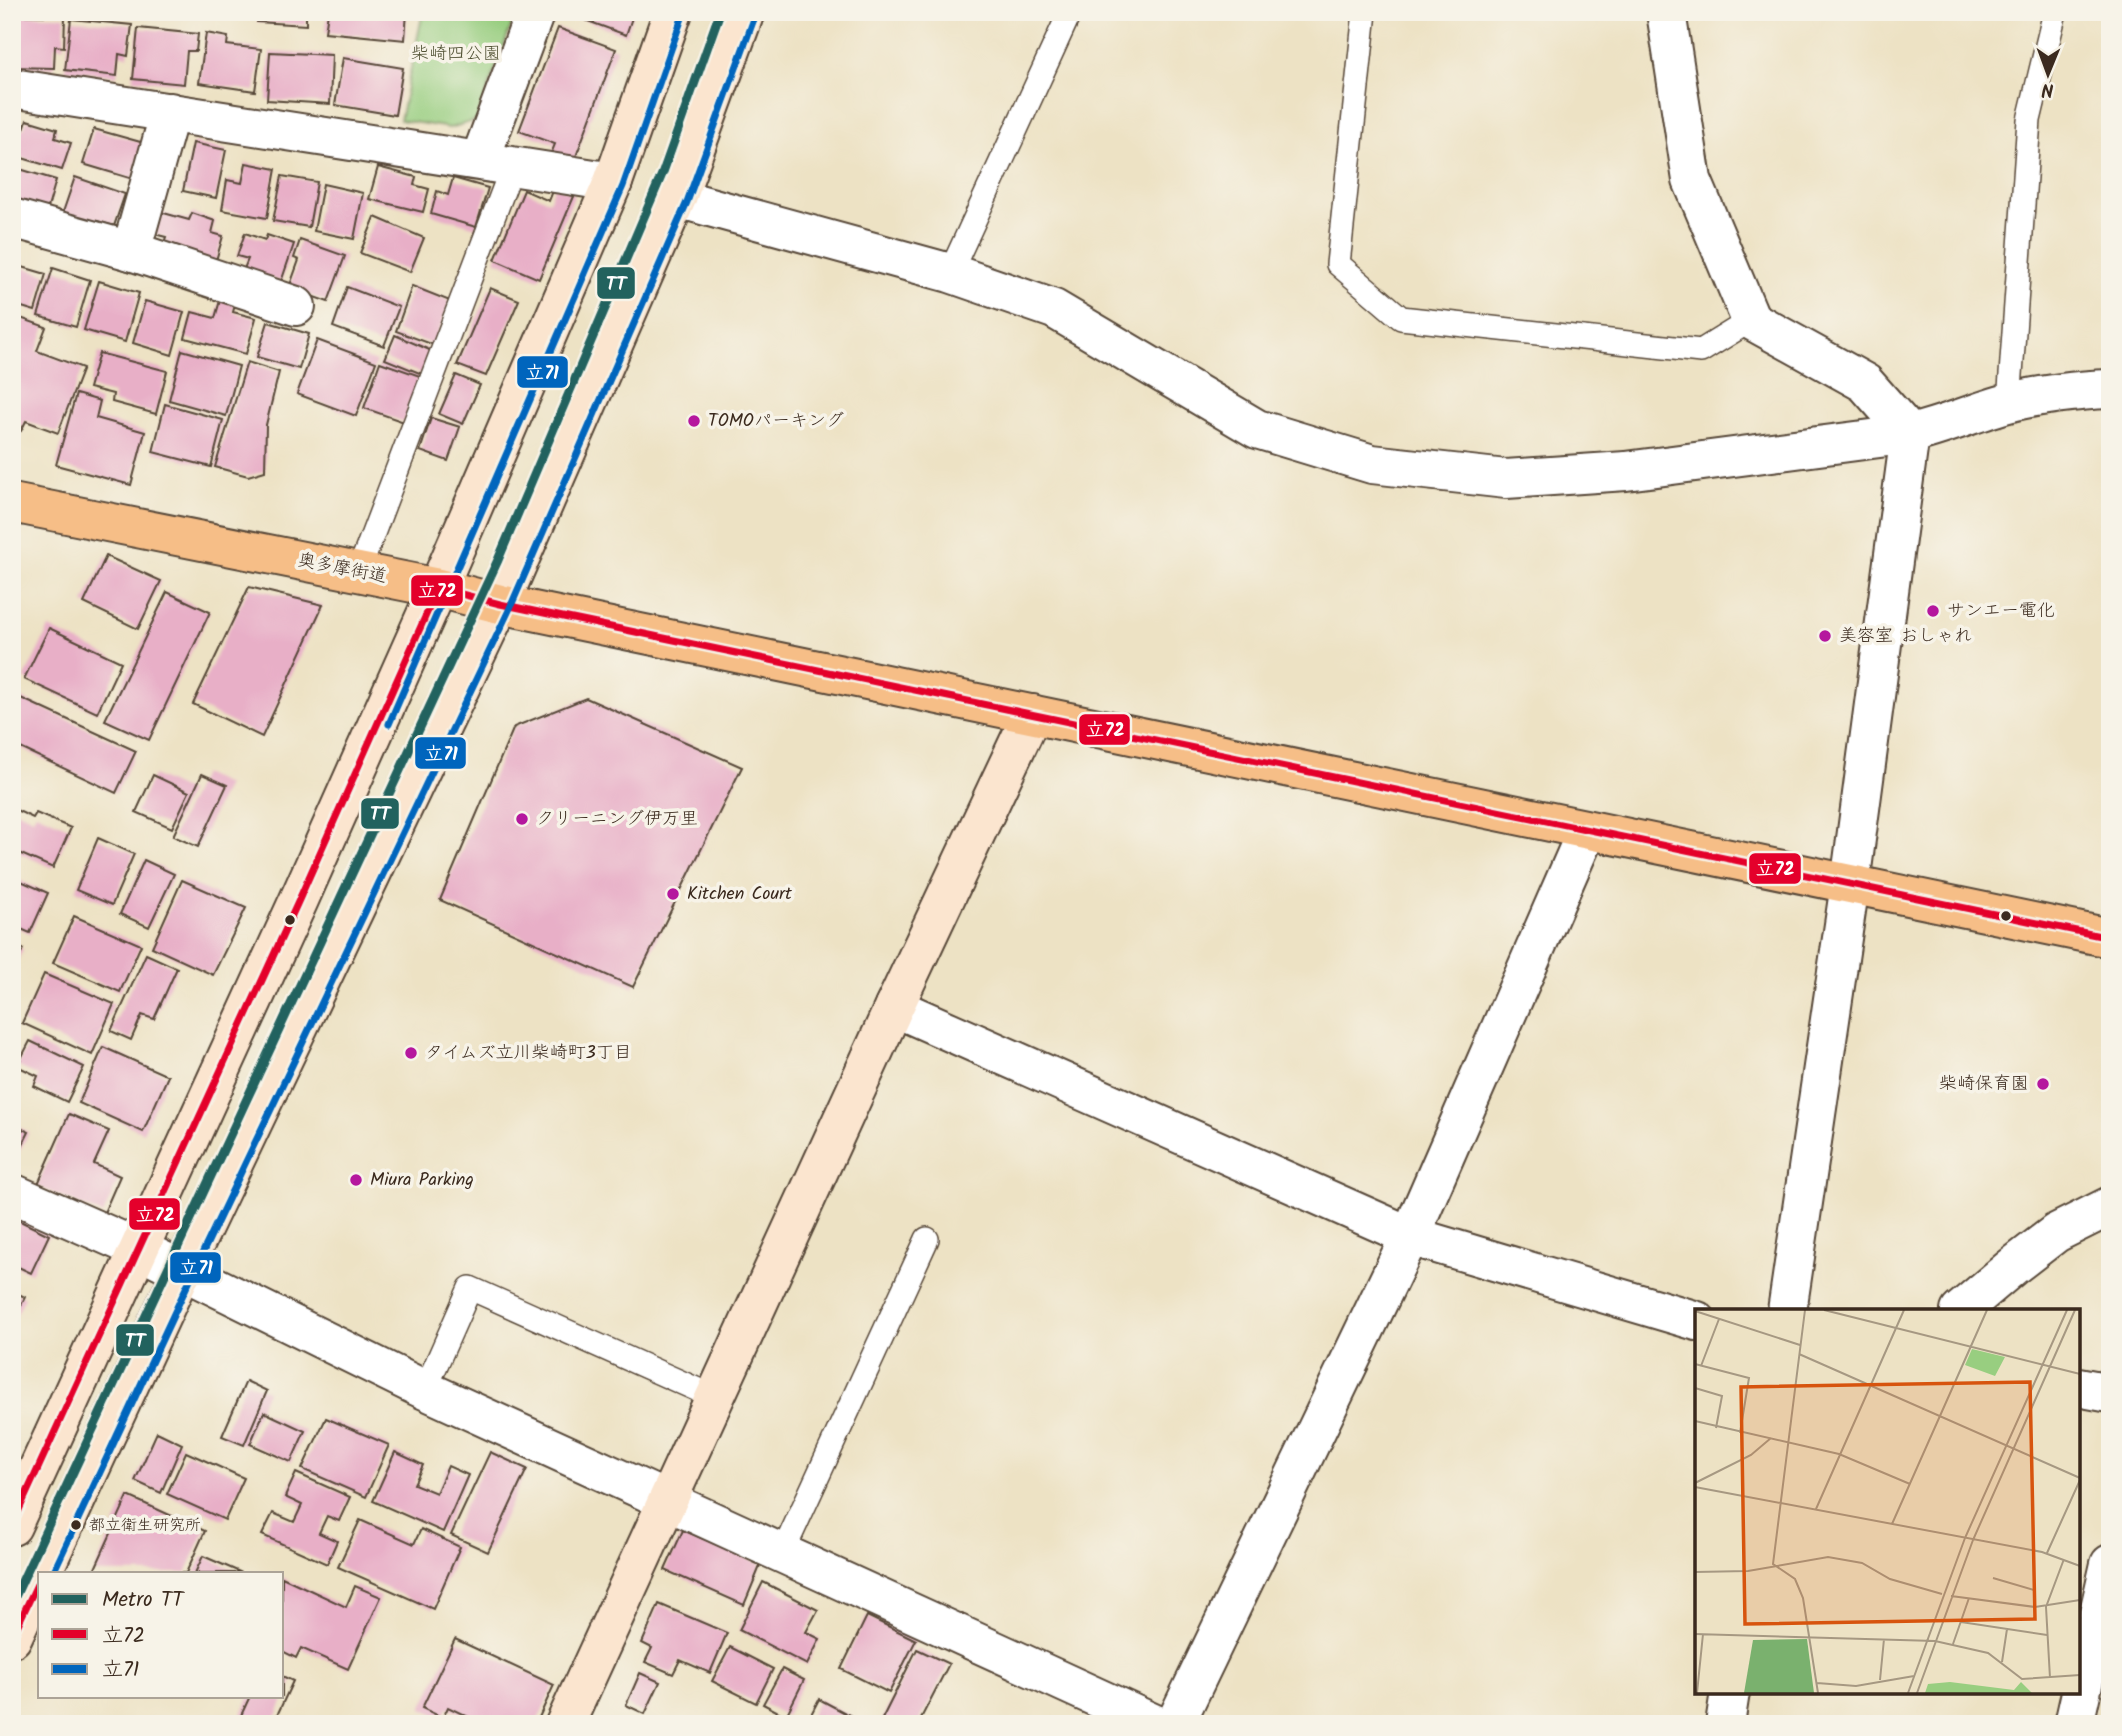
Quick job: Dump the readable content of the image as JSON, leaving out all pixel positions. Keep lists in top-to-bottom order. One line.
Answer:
{"streets":{"main road":["奥多摩街道"]},"parks":["柴崎四公園"],"places":["TOMOパーキング","サンエー電化","美容室 おしゃれ","クリーニング伊万里","Kitchen Court","タイムズ立川柴崎町3丁目","柴崎保育園","Miura Parking","都立衛生研究所"],"lines":["metro line TT","transit line 立71","transit line 立72"],"legend":["Metro TT","立72","立71"],"north":"bottom"}
